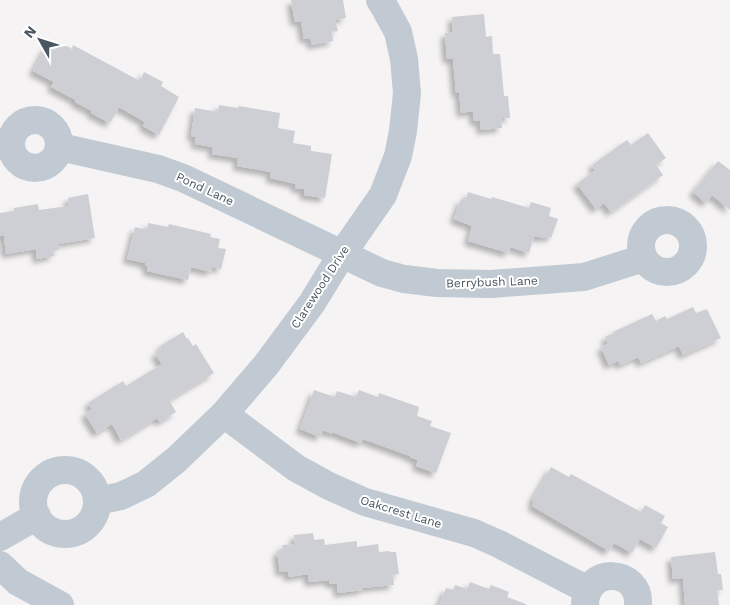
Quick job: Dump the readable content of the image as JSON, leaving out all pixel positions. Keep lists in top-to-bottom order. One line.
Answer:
{"streets":{"street":["Pond Lane","Berrybush Lane","Clarewood Drive","Oakcrest Lane"]},"crossings":[["Pond Lane","Berrybush Lane"],["Pond Lane","Clarewood Drive"],["Berrybush Lane","Clarewood Drive"],["Clarewood Drive","Oakcrest Lane"]],"north":"top left"}
